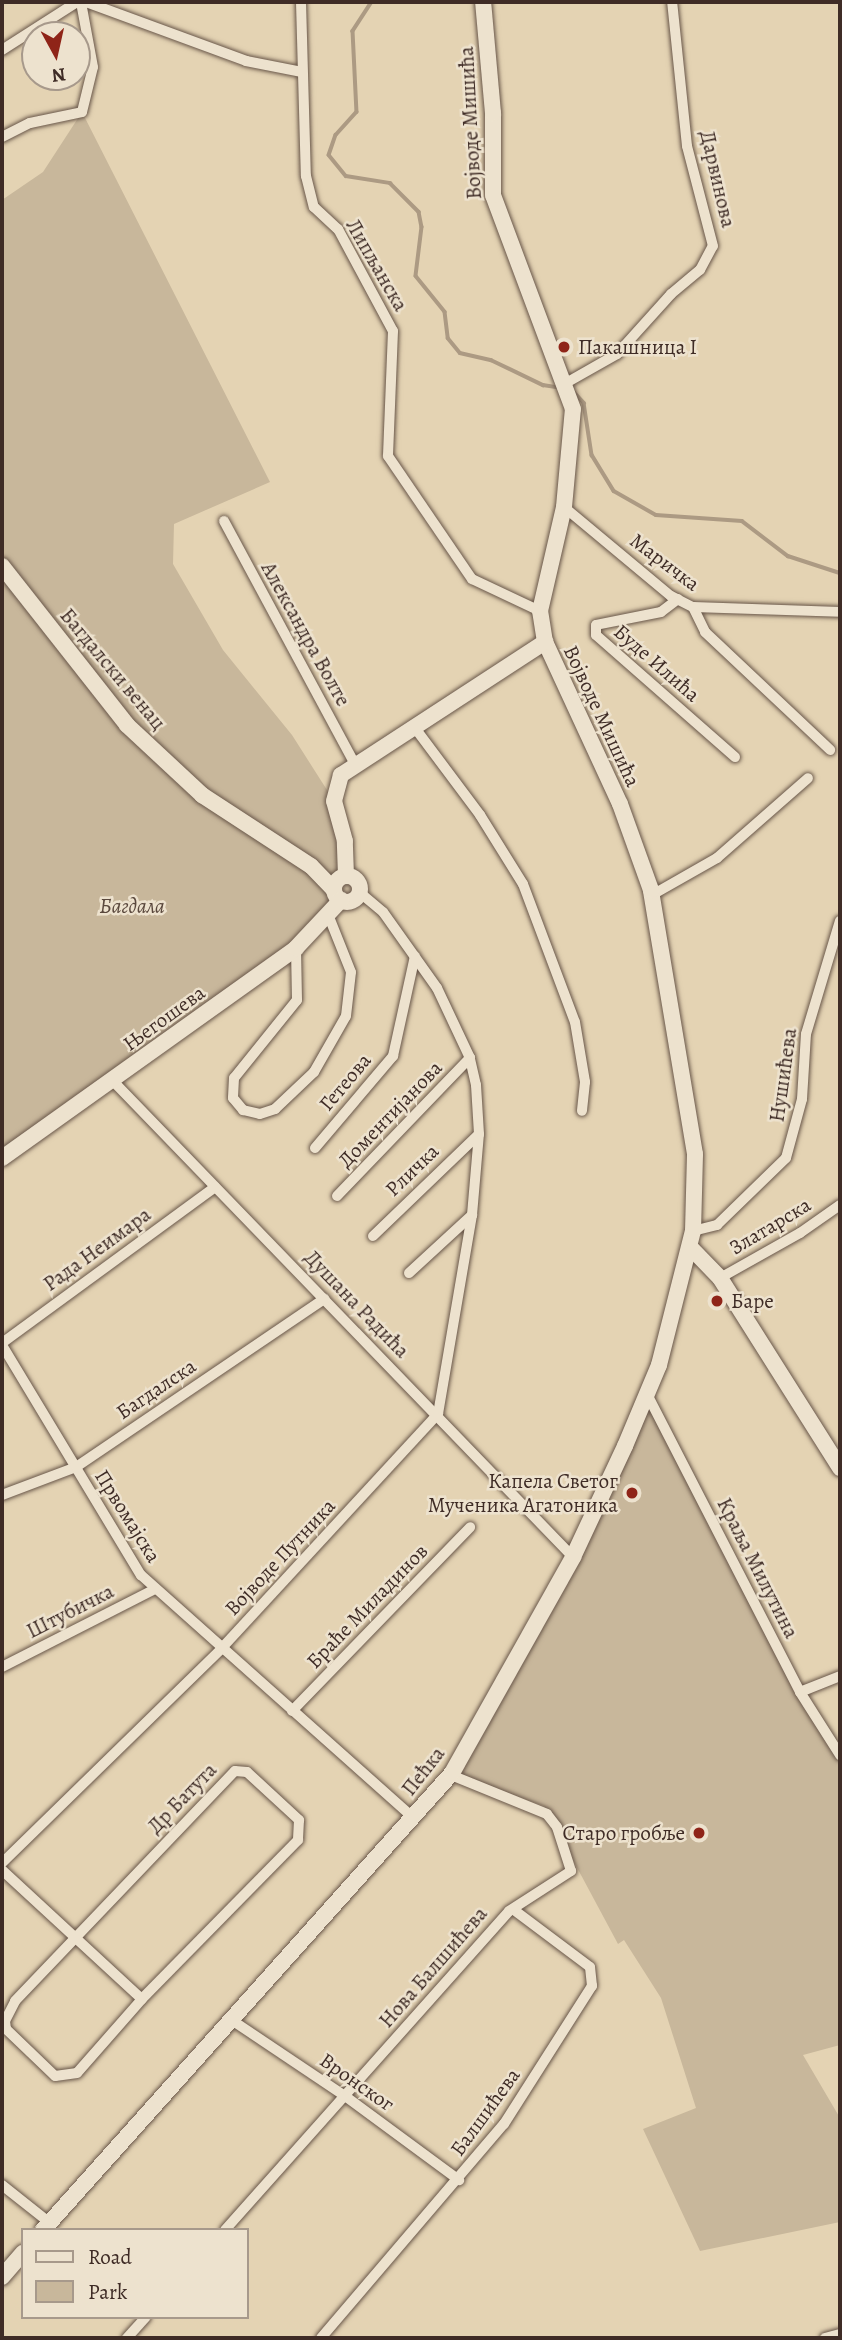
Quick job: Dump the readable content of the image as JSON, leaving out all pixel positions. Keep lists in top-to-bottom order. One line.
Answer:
{"streets":{"street":["Војводе Мишића","Дарвинова","Липљанска","Маричка","Александра Волте","Буде Илића","Багдалски венац","Његошева","Нушићева","Гетеова","Доментијанова","Рличка","Златарска","Рада Неимара","Душана Радића","Багдалска","Првомајска","Војводе Путника","Краља Милутина","Браће Миладинов","Штубичка","Пећка","Др Батута","Нова Балшићева","Вронског","Балшићева"]},"crossings":[["Војводе Мишића","Дарвинова"],["Војводе Мишића","Липљанска"],["Војводе Мишића","Маричка"],["Војводе Мишића","Нушићева"],["Војводе Мишића","Пећка"],["Маричка","Буде Илића"],["Багдалски венац","Његошева"],["Његошева","Душана Радића"],["Нушићева","Пећка"],["Рада Неимара","Душана Радића"],["Рада Неимара","Првомајска"],["Душана Радића","Багдалска"],["Душана Радића","Војводе Путника"],["Душана Радића","Пећка"],["Багдалска","Првомајска"],["Првомајска","Војводе Путника"],["Првомајска","Браће Миладинов"],["Првомајска","Штубичка"],["Првомајска","Пећка"],["Краља Милутина","Пећка"],["Пећка","Нова Балшићева"],["Пећка","Вронског"],["Нова Балшићева","Вронског"],["Нова Балшићева","Балшићева"],["Вронског","Балшићева"]],"parks":["Багдала"],"places":["Пакашница I","Баре","Капела Светог Мученика Агатоника","Старо гробље"],"legend":["Road","Park"],"north":"bottom"}
